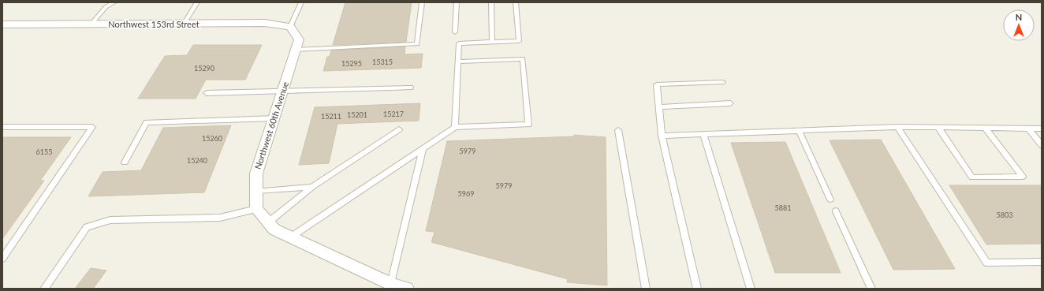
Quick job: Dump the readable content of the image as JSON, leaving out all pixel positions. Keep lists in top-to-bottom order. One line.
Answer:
{"streets":{"street":["Northwest 153rd Street","Northwest 60th Avenue"]},"house_numbers":["15315","15295","15290","15217","15201","15211","15260","5979","6155","15240","5979","5969","5881","5803"],"north":"top"}
